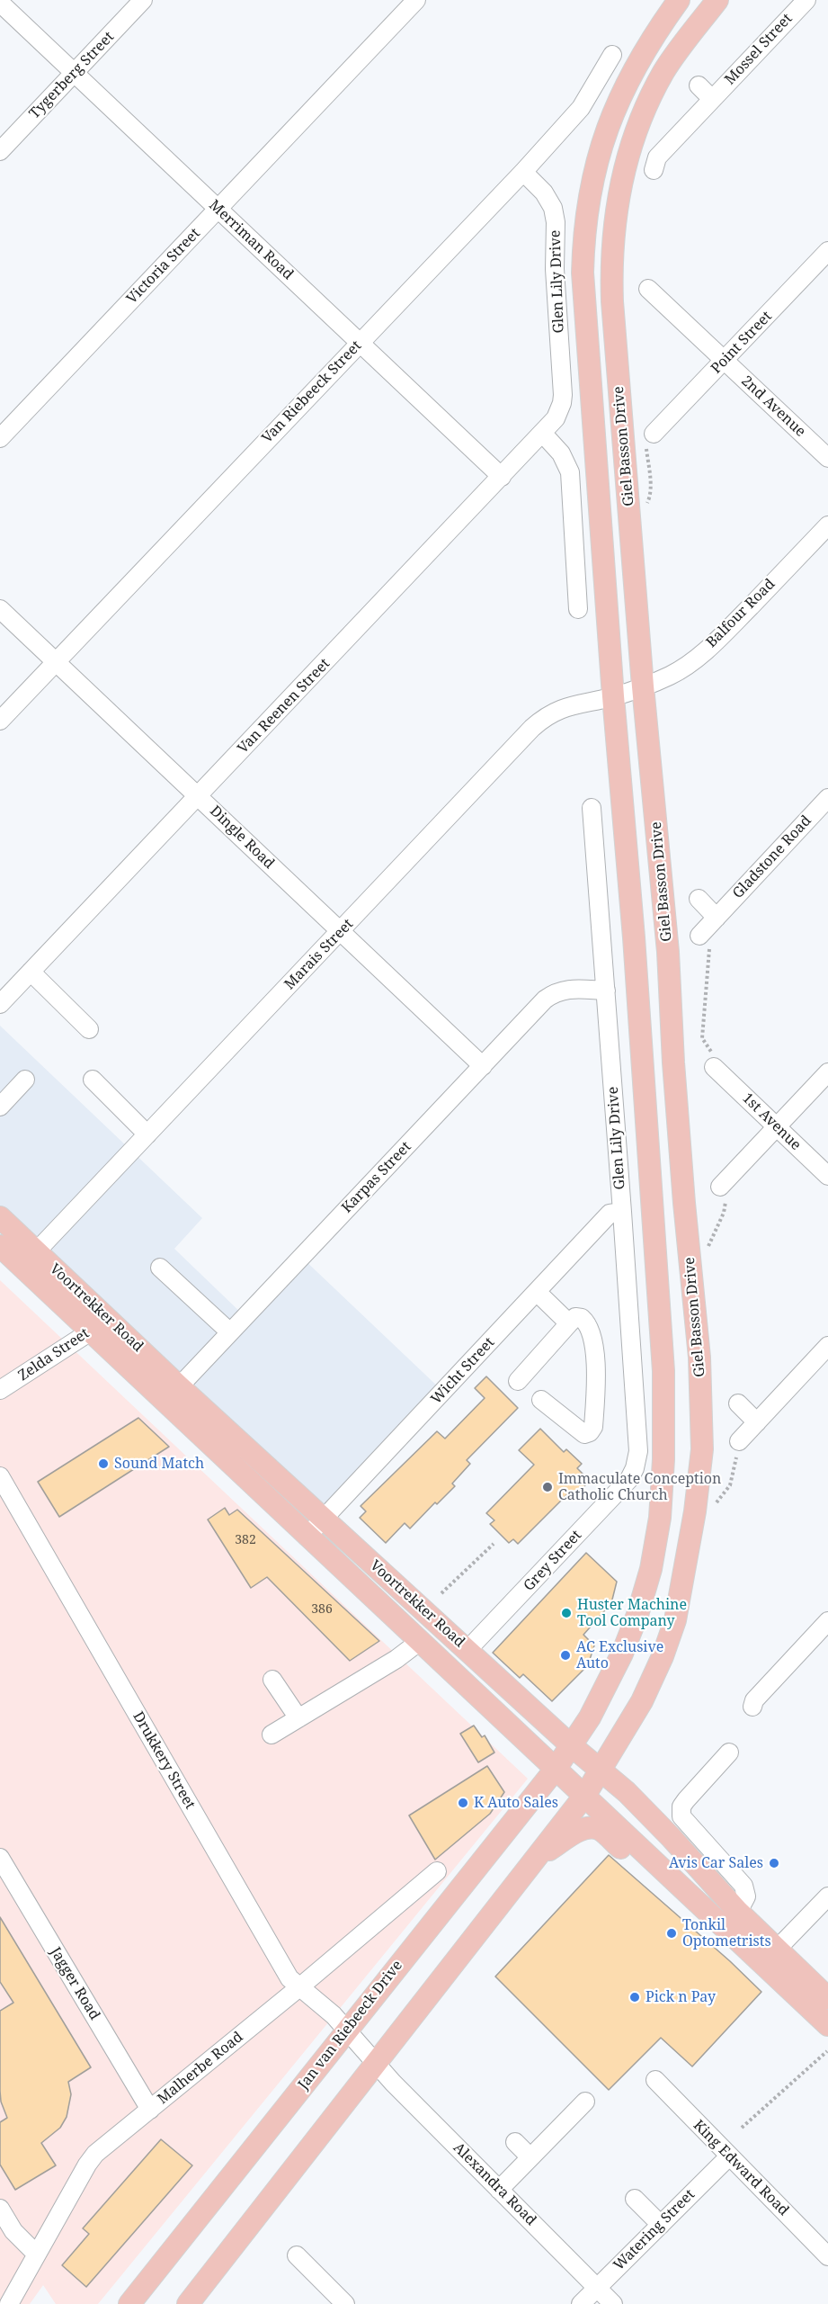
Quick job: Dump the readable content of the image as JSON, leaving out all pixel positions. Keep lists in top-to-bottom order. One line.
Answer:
{"streets":{"main road":["Giel Basson Drive","Voortrekker Road","Jan van Riebeeck Drive"],"street":["Mossel Street","Tygerberg Street","Merriman Road","Victoria Street","Glen Lily Drive","Point Street","Van Riebeeck Street","2nd Avenue","Balfour Road","Van Reenen Street","Dingle Road","Gladstone Road","Marais Street","1st Avenue","Karpas Street","Zelda Street","Wicht Street","Grey Street","Drukkery Street","Jagger Road","Malherbe Road","King Edward Road","Alexandra Road","Watering Street"]},"crossings":[["Tygerberg Street","Merriman Road"],["Merriman Road","Victoria Street"],["Merriman Road","Van Riebeeck Street"],["Merriman Road","Van Reenen Street"],["Glen Lily Drive","Van Riebeeck Street"],["Glen Lily Drive","Van Reenen Street"],["Glen Lily Drive","Karpas Street"],["Glen Lily Drive","Wicht Street"],["Glen Lily Drive","Grey Street"],["Point Street","2nd Avenue"],["Van Riebeeck Street","Dingle Road"],["Giel Basson Drive","Balfour Road"],["Giel Basson Drive","Marais Street"],["Giel Basson Drive","Voortrekker Road"],["Giel Basson Drive","Jan van Riebeeck Drive"],["Balfour Road","Marais Street"],["Van Reenen Street","Dingle Road"],["Dingle Road","Marais Street"],["Dingle Road","Karpas Street"],["Marais Street","Voortrekker Road"],["Karpas Street","Voortrekker Road"],["Voortrekker Road","Zelda Street"],["Voortrekker Road","Wicht Street"],["Voortrekker Road","Grey Street"],["Voortrekker Road","Jan van Riebeeck Drive"],["Drukkery Street","Jan van Riebeeck Drive"],["Drukkery Street","Malherbe Road"],["Drukkery Street","Alexandra Road"],["Jagger Road","Malherbe Road"],["Jan van Riebeeck Drive","Alexandra Road"],["King Edward Road","Watering Street"],["Alexandra Road","Watering Street"]],"places":["Sound Match","Immaculate Conception Catholic Church","Huster Machine Tool Company","AC Exclusive Auto","K Auto Sales","Avis Car Sales","Tonkil Optometrists","Pick n Pay"],"house_numbers":["382","386"]}
